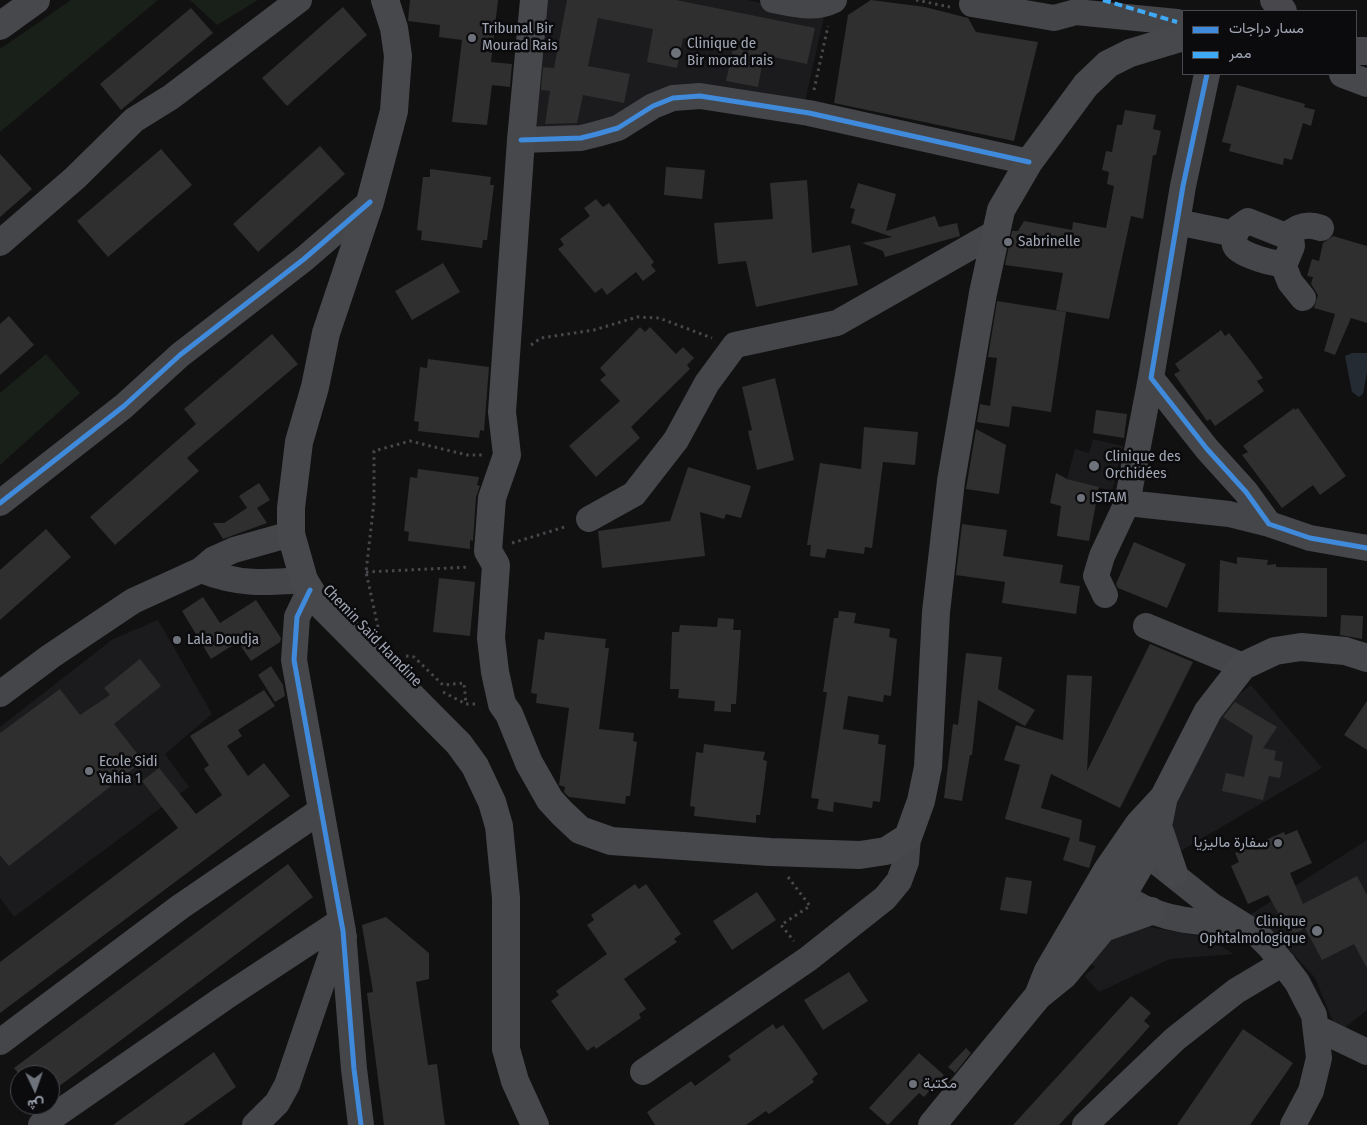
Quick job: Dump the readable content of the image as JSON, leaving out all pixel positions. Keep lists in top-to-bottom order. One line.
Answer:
{"streets":{"main road":["Chemin Saïd Hamdine"]},"places":["Tribunal Bir Mourad Rais","Clinique de Bir morad rais","Sabrinelle","Clinique des Orchidées","ISTAM","Lala Doudja","Ecole Sidi Yahia 1","سفارة ماليزيا","Clinique Ophtalmologique","مكتبة"],"legend":["مسار دراجات","ممر"],"north":"bottom"}
